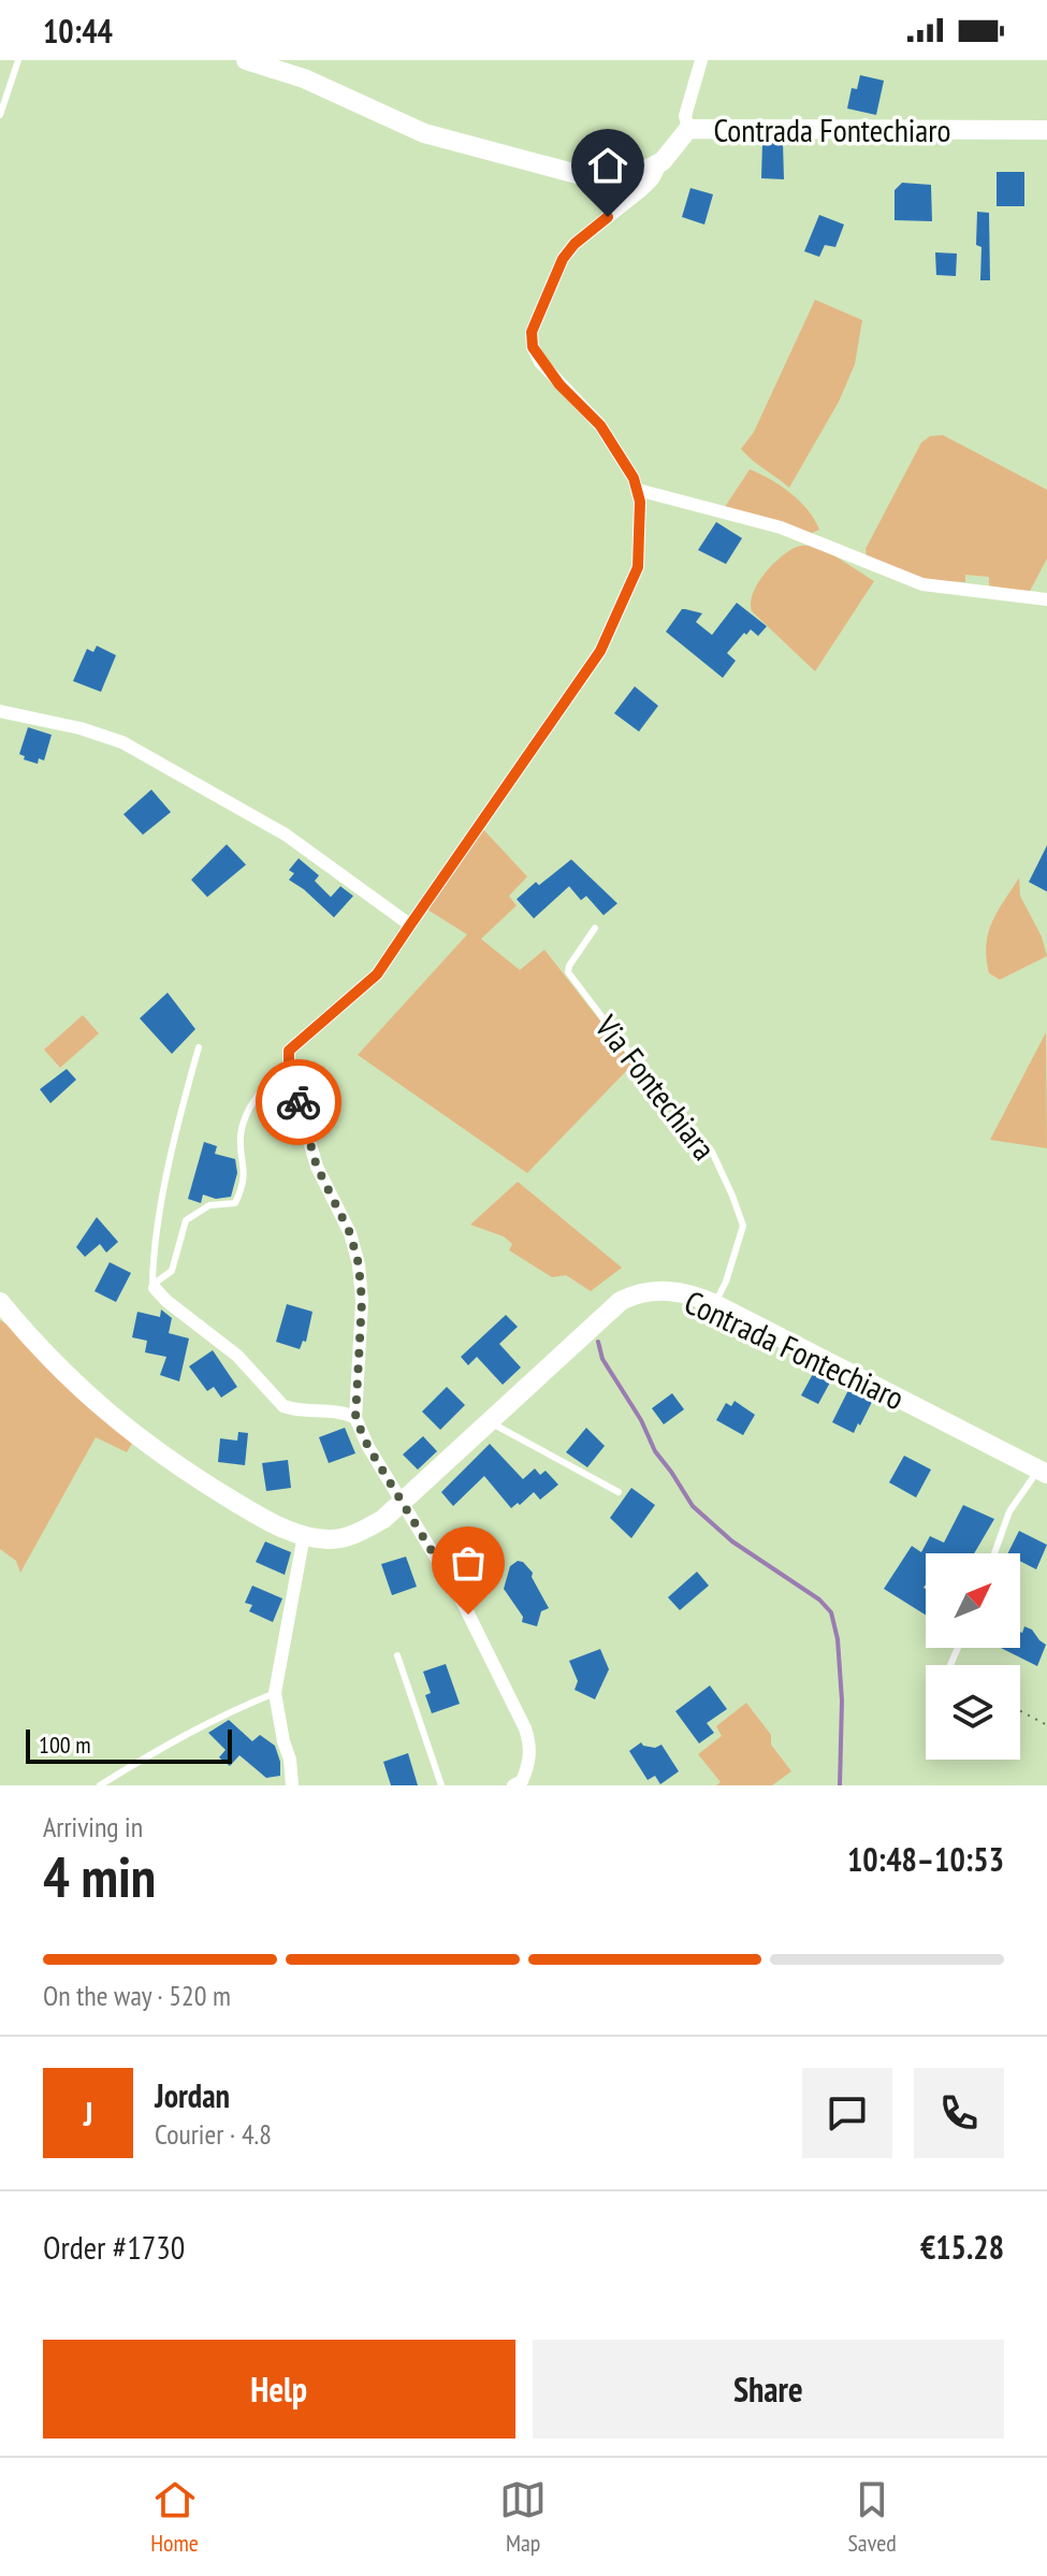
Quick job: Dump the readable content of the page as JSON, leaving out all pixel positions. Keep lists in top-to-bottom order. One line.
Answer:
{"streets":{"main road":["Contrada Fontechiaro"],"lane":["Via Fontechiara"]},"crossings":[["Contrada Fontechiaro","Via Fontechiara"]],"scale_bar":"100 m","north":"top right","page":{"status":"10:44","scale":"100 m","heading":["4 min","Arriving in","10:48–10:53"],"panel":["Jordan","Courier · 4.8","Order #1730","€15.28"],"bar":"On the way · 520 m","round":"J","buttons":["Help","Share"],"tabs":["Home","Map","Saved"]}}
